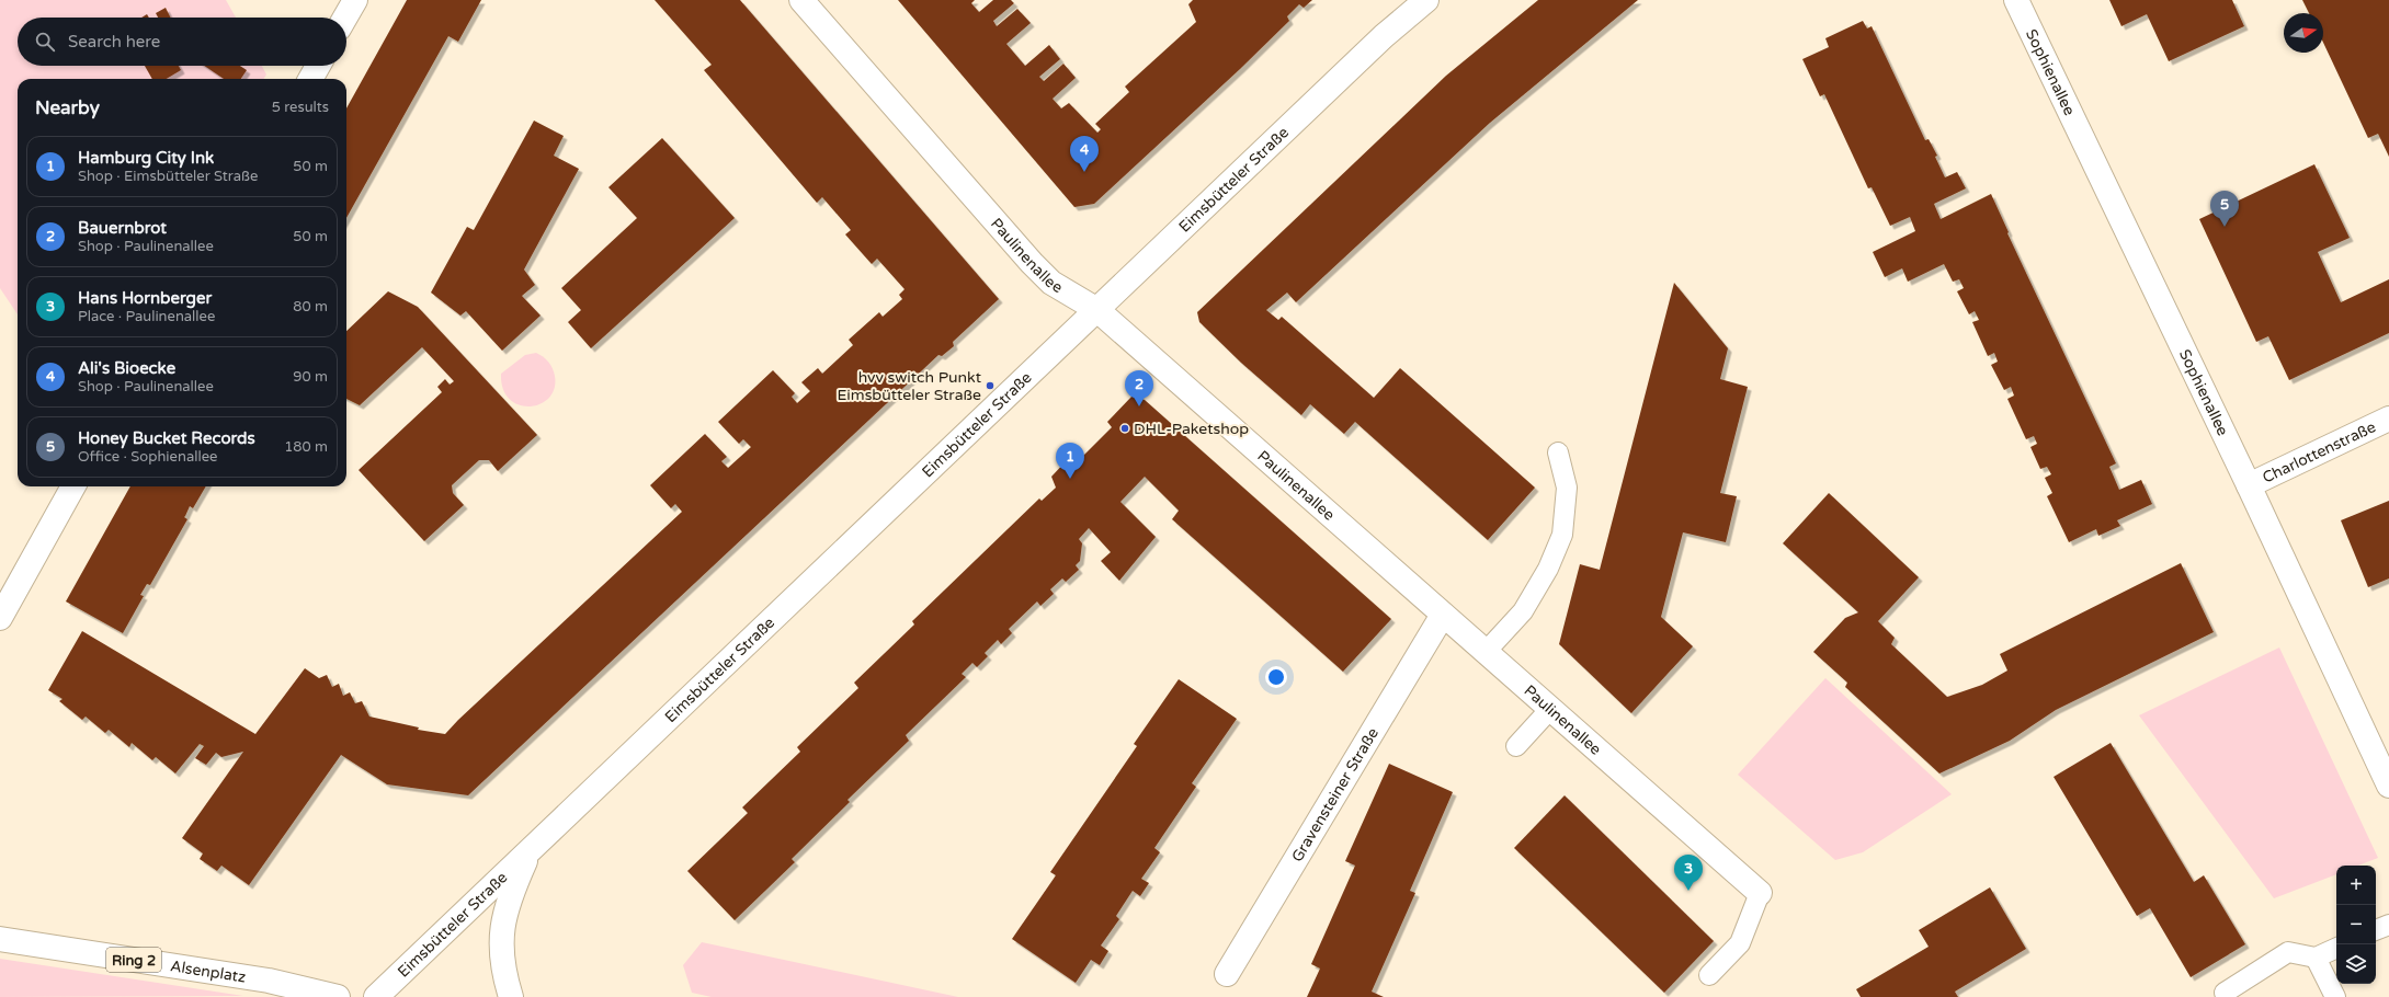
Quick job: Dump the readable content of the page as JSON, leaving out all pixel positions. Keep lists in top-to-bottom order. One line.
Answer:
{"streets":{"street":["Sophienallee","Eimsbütteler Straße","Paulinenallee","Charlottenstraße","Gravensteiner Straße","Ring 2","Alsenplatz"]},"crossings":[["Sophienallee","Charlottenstraße"],["Eimsbütteler Straße","Paulinenallee"],["Paulinenallee","Gravensteiner Straße"]],"places":["hvv switch Punkt Eimsbütteler Straße","DHL-Paketshop"],"north":"right","page":{"search":"Search here","heading":["Nearby","5 results"],"pins":["4","5","2","1","3"],"list":[{"mark":"1","name":"Hamburg City Ink","note":"Shop · Eimsbütteler Straße","value":"50 m"},{"mark":"2","name":"Bauernbrot","note":"Shop · Paulinenallee","value":"50 m"},{"mark":"3","name":"Hans Hornberger","note":"Place · Paulinenallee","value":"80 m"},{"mark":"4","name":"Ali's Bioecke","note":"Shop · Paulinenallee","value":"90 m"},{"mark":"5","name":"Honey Bucket Records","note":"Office · Sophienallee","value":"180 m"}],"map_buttons":["+","−"]}}
